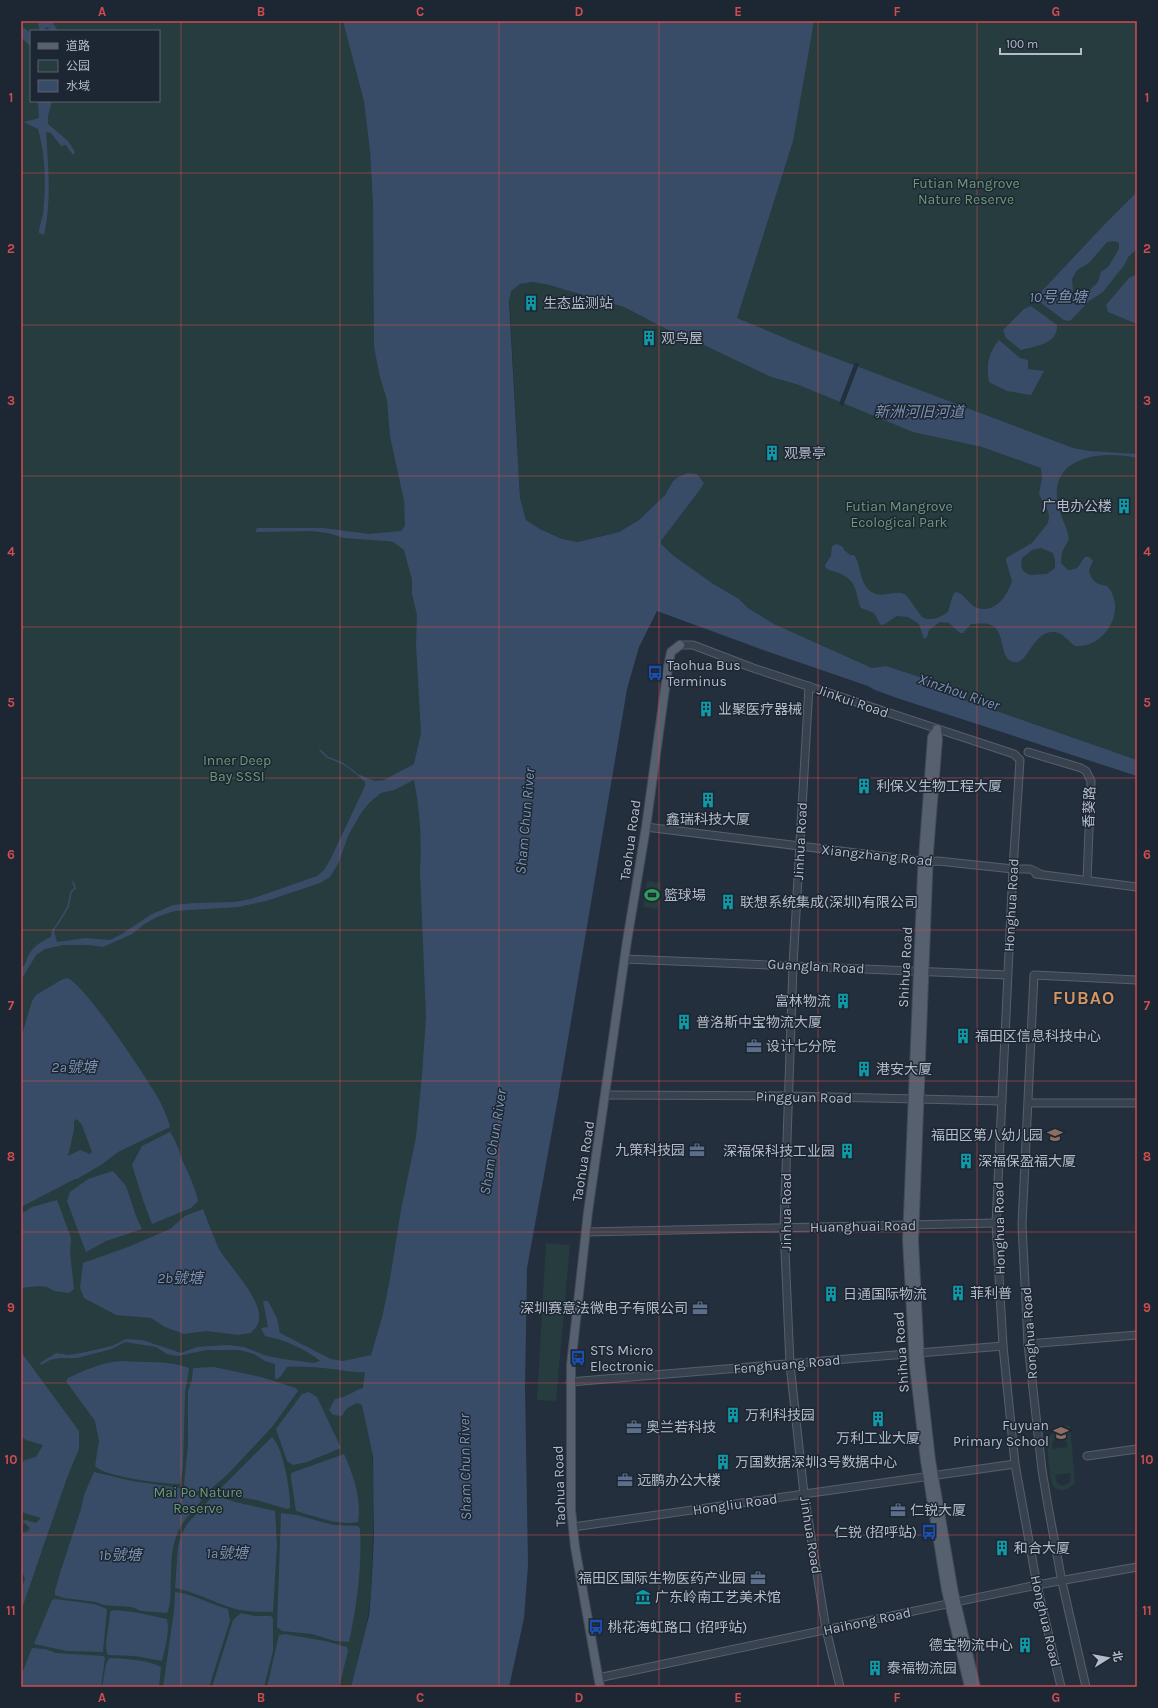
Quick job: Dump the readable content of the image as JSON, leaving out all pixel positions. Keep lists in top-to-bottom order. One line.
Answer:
{"streets":{"main road":["Taohua Road","Shihua Road"],"street":["Jinkui Road","香葵路","Jinhua Road","Xiangzhang Road","Honghua Road","Guanglan Road","Pingguan Road","Huanghuai Road","Ronghua Road","Fenghuang Road","Hongliu Road","Haihong Road"]},"crossings":[["Jinkui Road","Taohua Road"],["Jinkui Road","Jinhua Road"],["Jinkui Road","Honghua Road"],["Jinkui Road","Shihua Road"],["香葵路","Xiangzhang Road"],["Taohua Road","Xiangzhang Road"],["Taohua Road","Guanglan Road"],["Taohua Road","Pingguan Road"],["Taohua Road","Huanghuai Road"],["Taohua Road","Fenghuang Road"],["Taohua Road","Hongliu Road"],["Taohua Road","Haihong Road"],["Jinhua Road","Xiangzhang Road"],["Jinhua Road","Guanglan Road"],["Jinhua Road","Pingguan Road"],["Jinhua Road","Huanghuai Road"],["Jinhua Road","Fenghuang Road"],["Jinhua Road","Hongliu Road"],["Jinhua Road","Haihong Road"],["Xiangzhang Road","Honghua Road"],["Xiangzhang Road","Shihua Road"],["Honghua Road","Guanglan Road"],["Honghua Road","Pingguan Road"],["Honghua Road","Huanghuai Road"],["Honghua Road","Fenghuang Road"],["Honghua Road","Hongliu Road"],["Honghua Road","Haihong Road"],["Guanglan Road","Shihua Road"],["Shihua Road","Pingguan Road"],["Shihua Road","Huanghuai Road"],["Shihua Road","Fenghuang Road"],["Shihua Road","Hongliu Road"],["Shihua Road","Haihong Road"],["Ronghua Road","Haihong Road"]],"districts":["FUBAO"],"water":["10号鱼塘","新洲河旧河道","Xinzhou River","Sham Chun River","2a號塘","2b號塘","1a號塘","1b號塘"],"parks":["Futian Mangrove Nature Reserve","Futian Mangrove Ecological Park","Inner Deep Bay SSSI","Mai Po Nature Reserve"],"places":{"building":["生态监测站","观鸟屋","观景亭","广电办公楼","业聚医疗器械","利保义生物工程大厦","鑫瑞科技大厦","联想系统集成(深圳)有限公司","富林物流","普洛斯中宝物流大厦","福田区信息科技中心","港安大厦","深福保科技工业园","深福保盈福大厦","菲利普","日通国际物流","万利科技园","万利工业大厦","万国数据深圳3号数据中心","和合大厦","德宝物流中心","泰福物流园"],"bus stop":["Taohua Bus Terminus","STS Micro Electronic","仁锐 (招呼站)","桃花海虹路口 (招呼站)"],"sports":["籃球場"],"office":["设计七分院","九策科技园","深圳赛意法微电子有限公司","奥兰若科技","远鹏办公大楼","仁锐大厦","福田区国际生物医药产业园"],"school or university":["福田区第八幼儿园","Fuyuan Primary School"],"museum":["广东岭南工艺美术馆"]},"legend":["道路","公园","水域"],"scale_bar":"100 m","north":"right","grid":{"columns":["A","B","C","D","E","F","G"],"rows":["1","2","3","4","5","6","7","8","9","10","11"]}}
